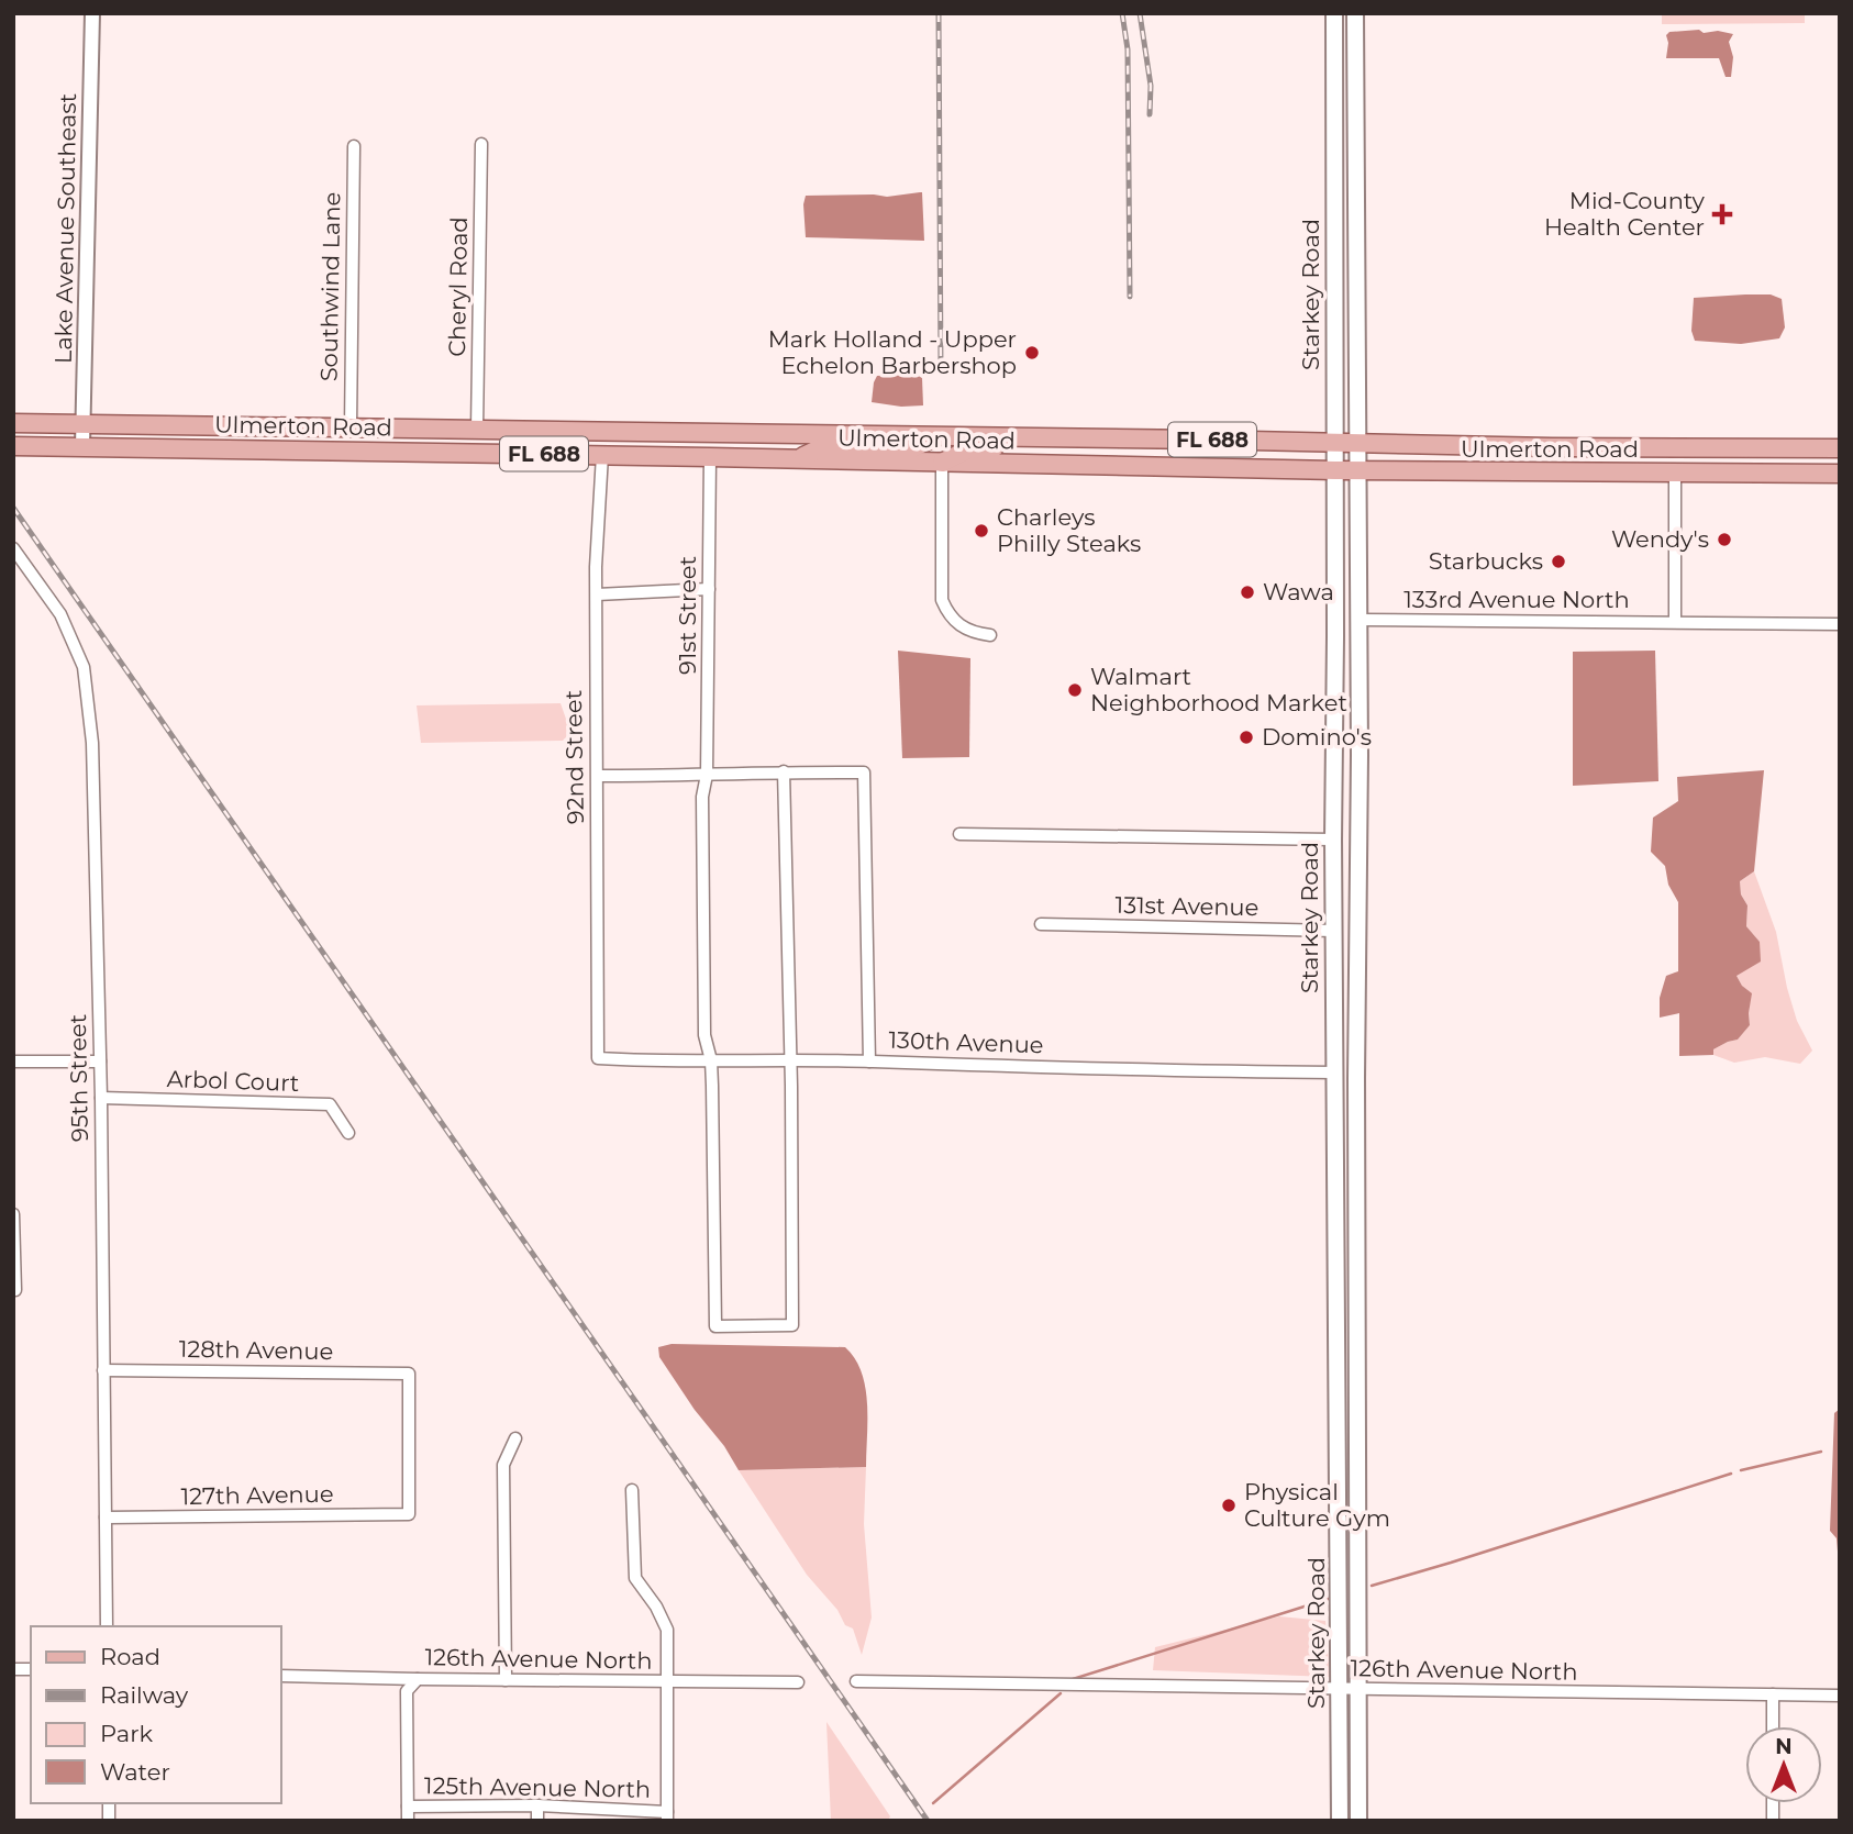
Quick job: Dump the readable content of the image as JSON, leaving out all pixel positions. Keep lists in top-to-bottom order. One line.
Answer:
{"streets":{"main road":["Starkey Road","Ulmerton Road","FL 688"],"street":["Lake Avenue Southeast","Southwind Lane","Cheryl Road","133rd Avenue North","91st Street","92nd Street","131st Avenue","130th Avenue","95th Street","Arbol Court","128th Avenue","127th Avenue","126th Avenue North","125th Avenue North"]},"crossings":[["Lake Avenue Southeast","Ulmerton Road"],["Southwind Lane","Ulmerton Road"],["Cheryl Road","Ulmerton Road"],["Starkey Road","Ulmerton Road"],["Starkey Road","133rd Avenue North"],["Starkey Road","131st Avenue"],["Starkey Road","130th Avenue"],["Starkey Road","126th Avenue North"],["Ulmerton Road","91st Street"],["Ulmerton Road","92nd Street"],["91st Street","130th Avenue"],["92nd Street","130th Avenue"],["95th Street","Arbol Court"],["95th Street","128th Avenue"],["95th Street","127th Avenue"],["128th Avenue","127th Avenue"]],"places":{"health":["Mid-County Health Center"],"other":["Mark Holland - Upper Echelon Barbershop","Charleys Philly Steaks","Wendy's","Starbucks","Wawa","Walmart Neighborhood Market","Domino's","Physical Culture Gym"]},"legend":["Road","Railway","Park","Water"],"north":"top"}
